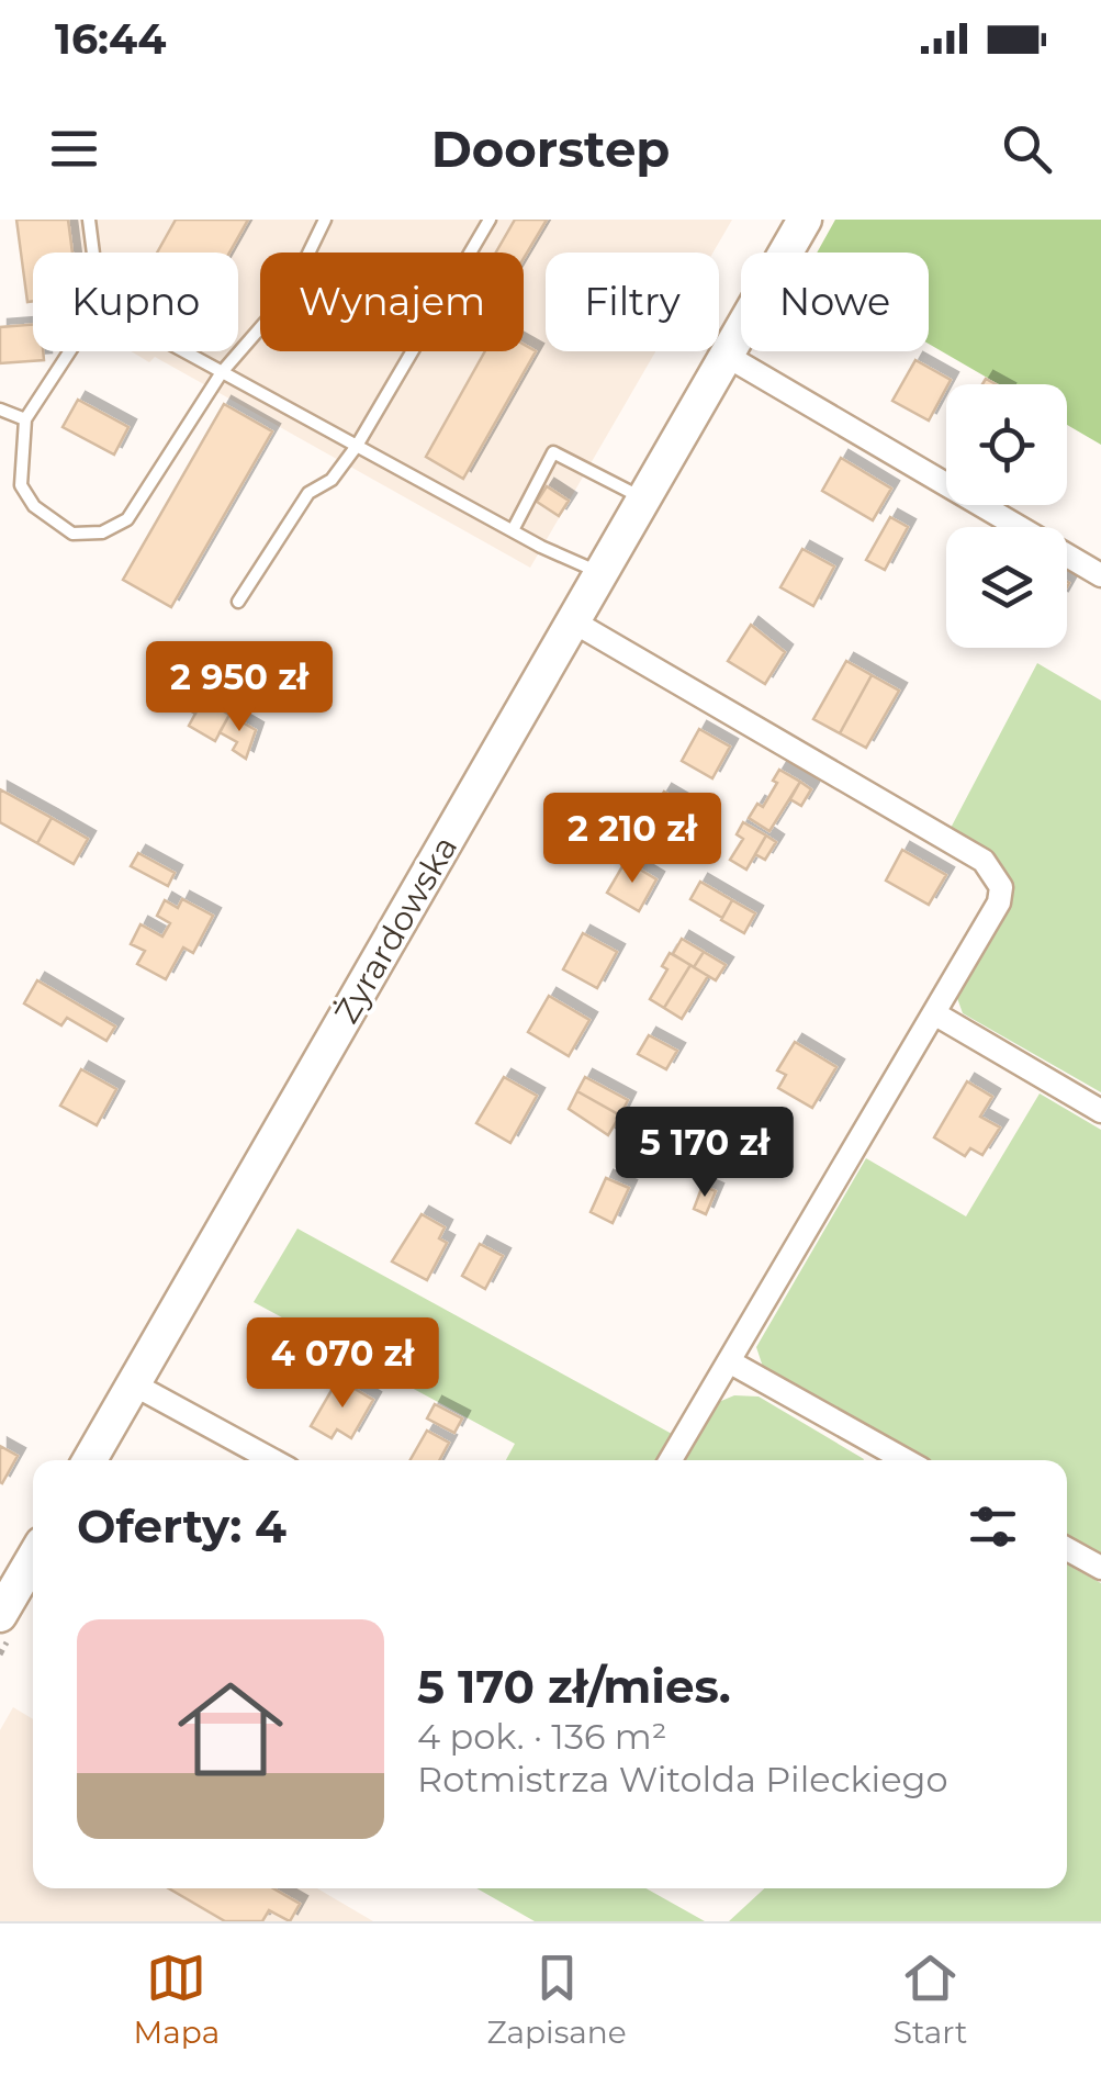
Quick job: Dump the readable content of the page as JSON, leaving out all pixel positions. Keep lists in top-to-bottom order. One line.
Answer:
{"streets":{"main road":["Żyrardowska"]},"page":{"status":"16:44","header":"Doorstep","chip":["Kupno","Wynajem","Filtry","Nowe"],"price":["2 950 zł","2 210 zł","5 170 zł","4 070 zł"],"heading":"Oferty: 4","list":[{"name":"5 170 zł/mies.","note":"4 pok. · 136 m² · Rotmistrza Witolda Pileckiego"}],"tabs":["Mapa","Zapisane","Start"]}}
